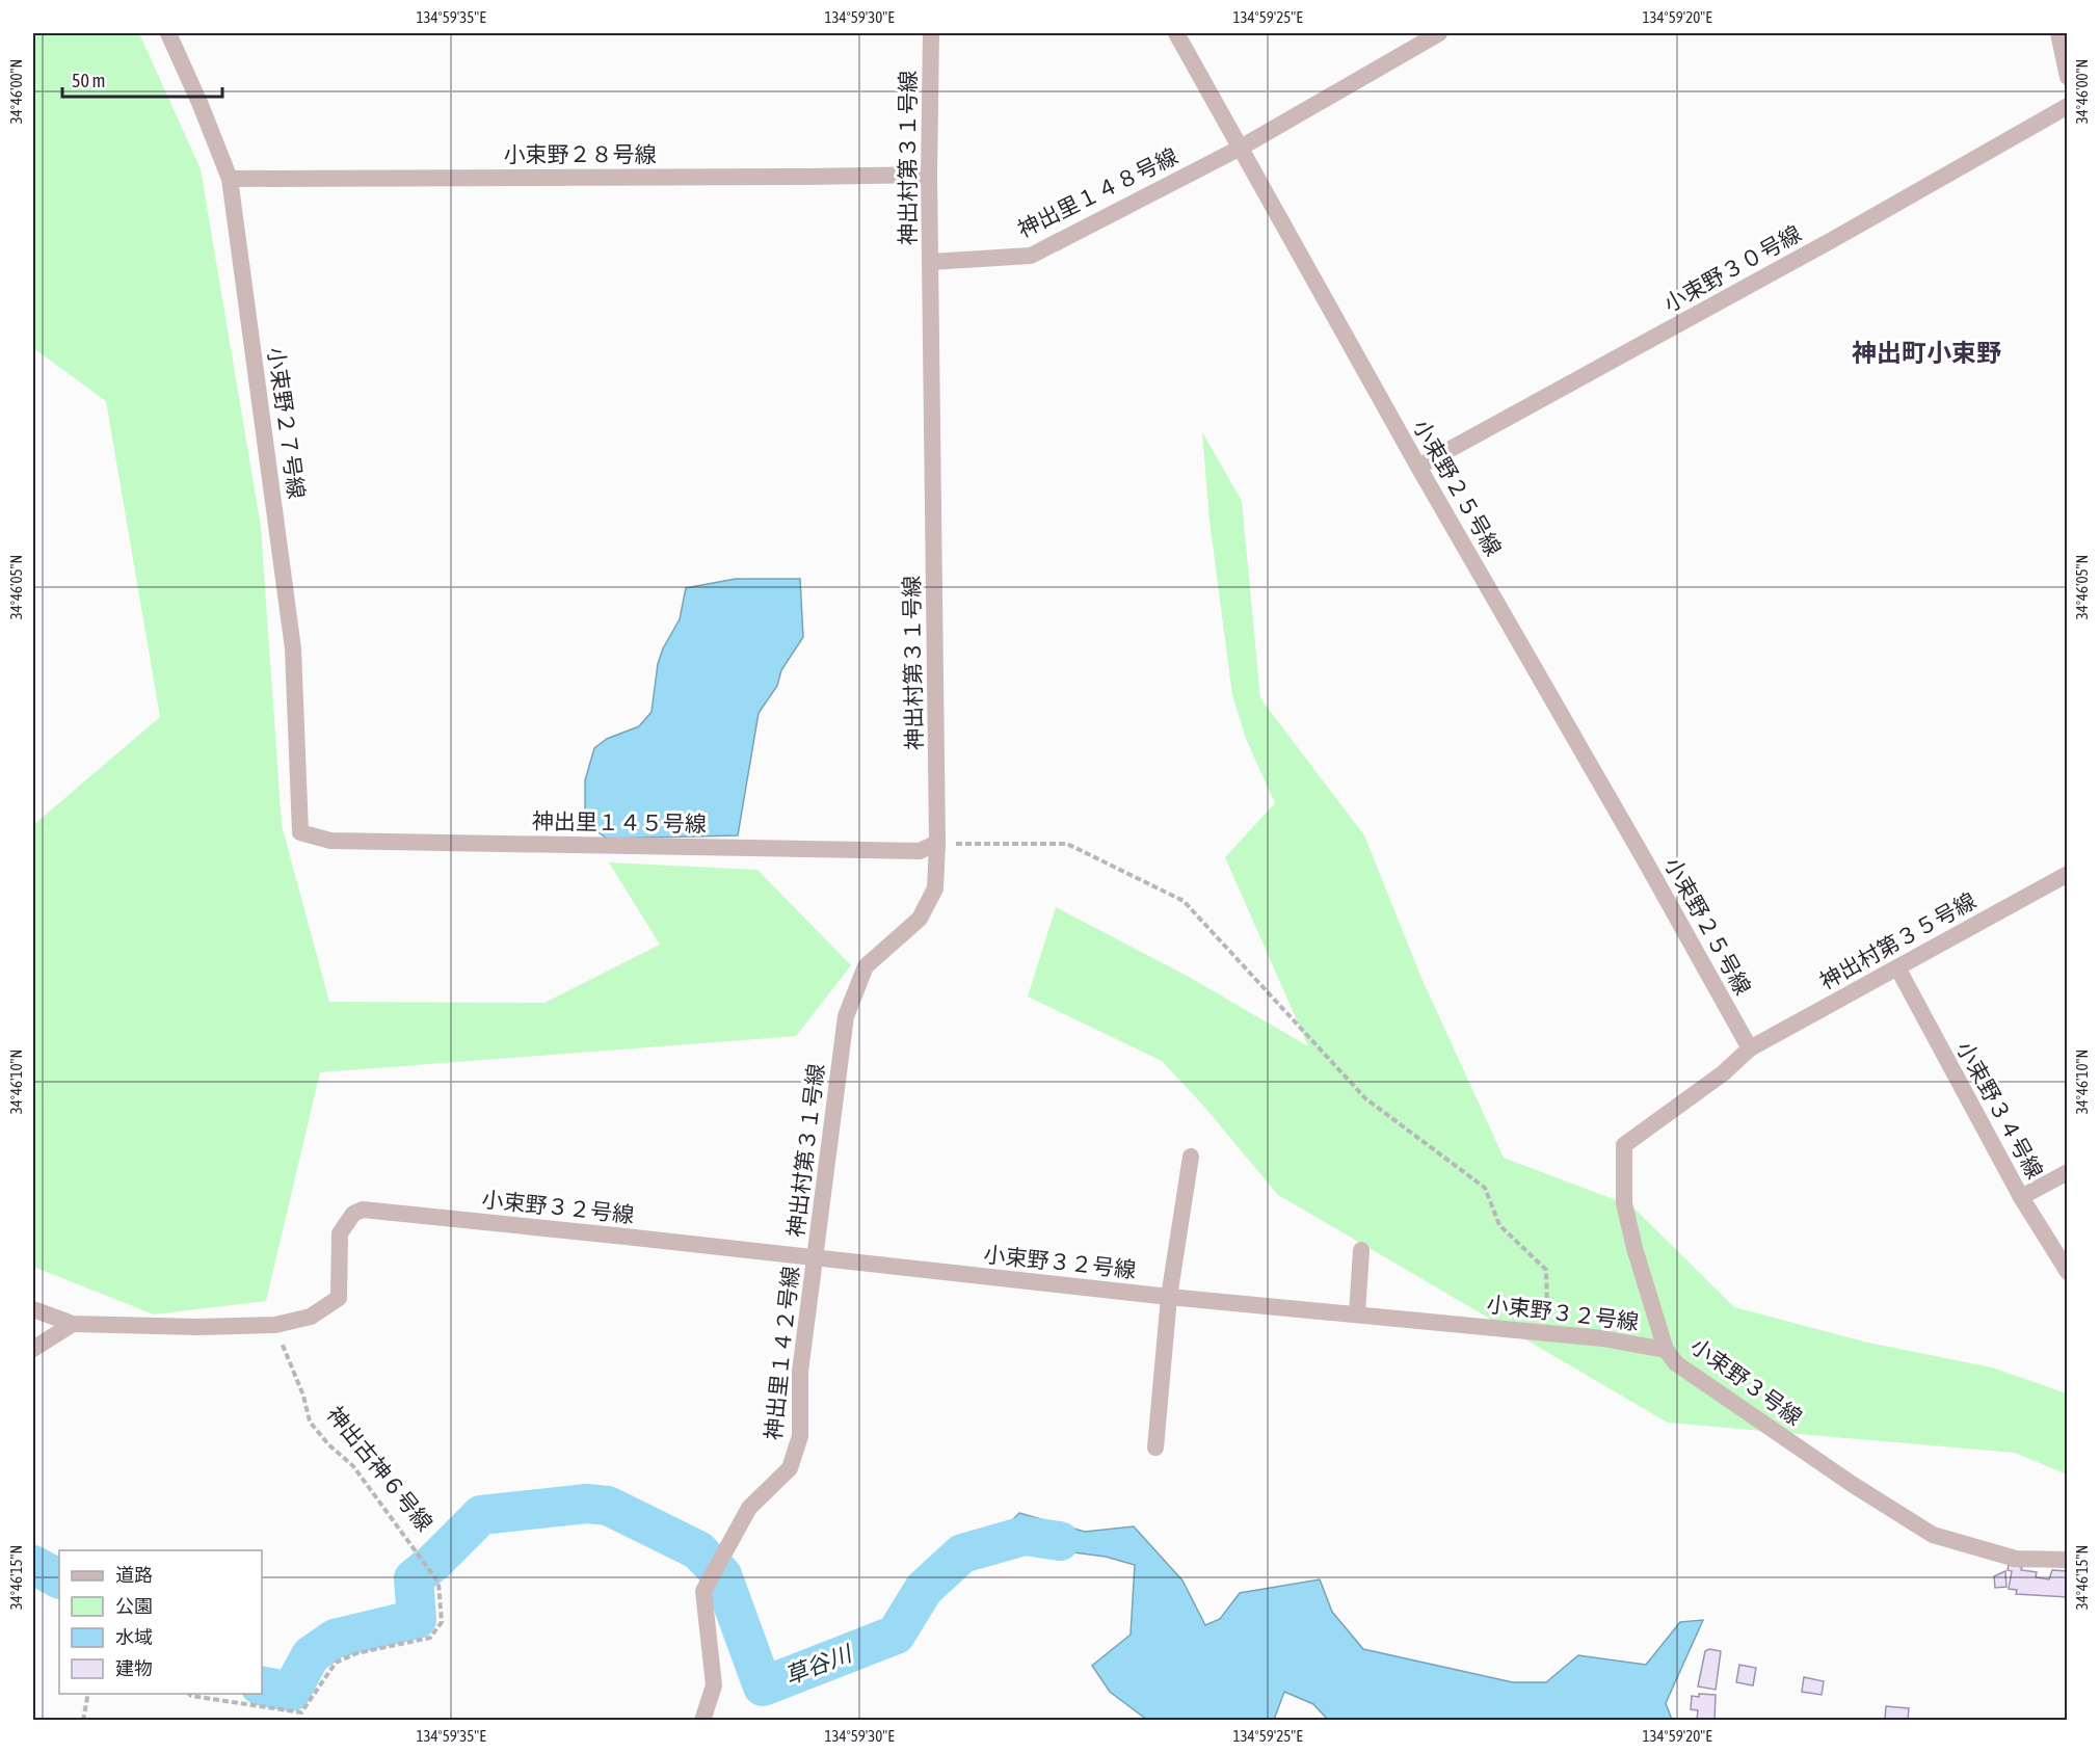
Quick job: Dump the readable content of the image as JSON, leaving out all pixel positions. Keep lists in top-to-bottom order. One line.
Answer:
{"streets":{"street":["小束野２８号線","神出村第３１号線","神出里１４８号線","小束野３０号線","小束野２７号線","小束野２５号線","神出里１４５号線","神出村第３５号線","小束野３４号線","小束野３２号線","神出里１４２号線","小束野３号線"],"path":["神出古神６号線"]},"crossings":[["小束野２８号線","神出村第３１号線"],["小束野２８号線","小束野２７号線"],["神出村第３１号線","神出里１４８号線"],["神出村第３１号線","神出里１４５号線"],["神出村第３１号線","小束野３２号線"],["神出村第３１号線","神出里１４２号線"],["神出里１４８号線","小束野２５号線"],["小束野３０号線","小束野２５号線"],["小束野２７号線","神出里１４５号線"],["小束野２５号線","神出村第３５号線"],["小束野２５号線","小束野３号線"],["神出村第３５号線","小束野３４号線"],["神出村第３５号線","小束野３号線"],["小束野３２号線","神出里１４２号線"],["小束野３２号線","小束野３号線"],["小束野３２号線","神出古神６号線"]],"districts":["神出町小束野"],"water":["草谷川"],"legend":["道路","公園","水域","建物"],"scale_bar":"50 m","coordinates":["134°59'35\"E","134°59'30\"E","134°59'25\"E","134°59'20\"E","34°46'00\"N","34°46'05\"N","34°46'10\"N","34°46'15\"N"]}
